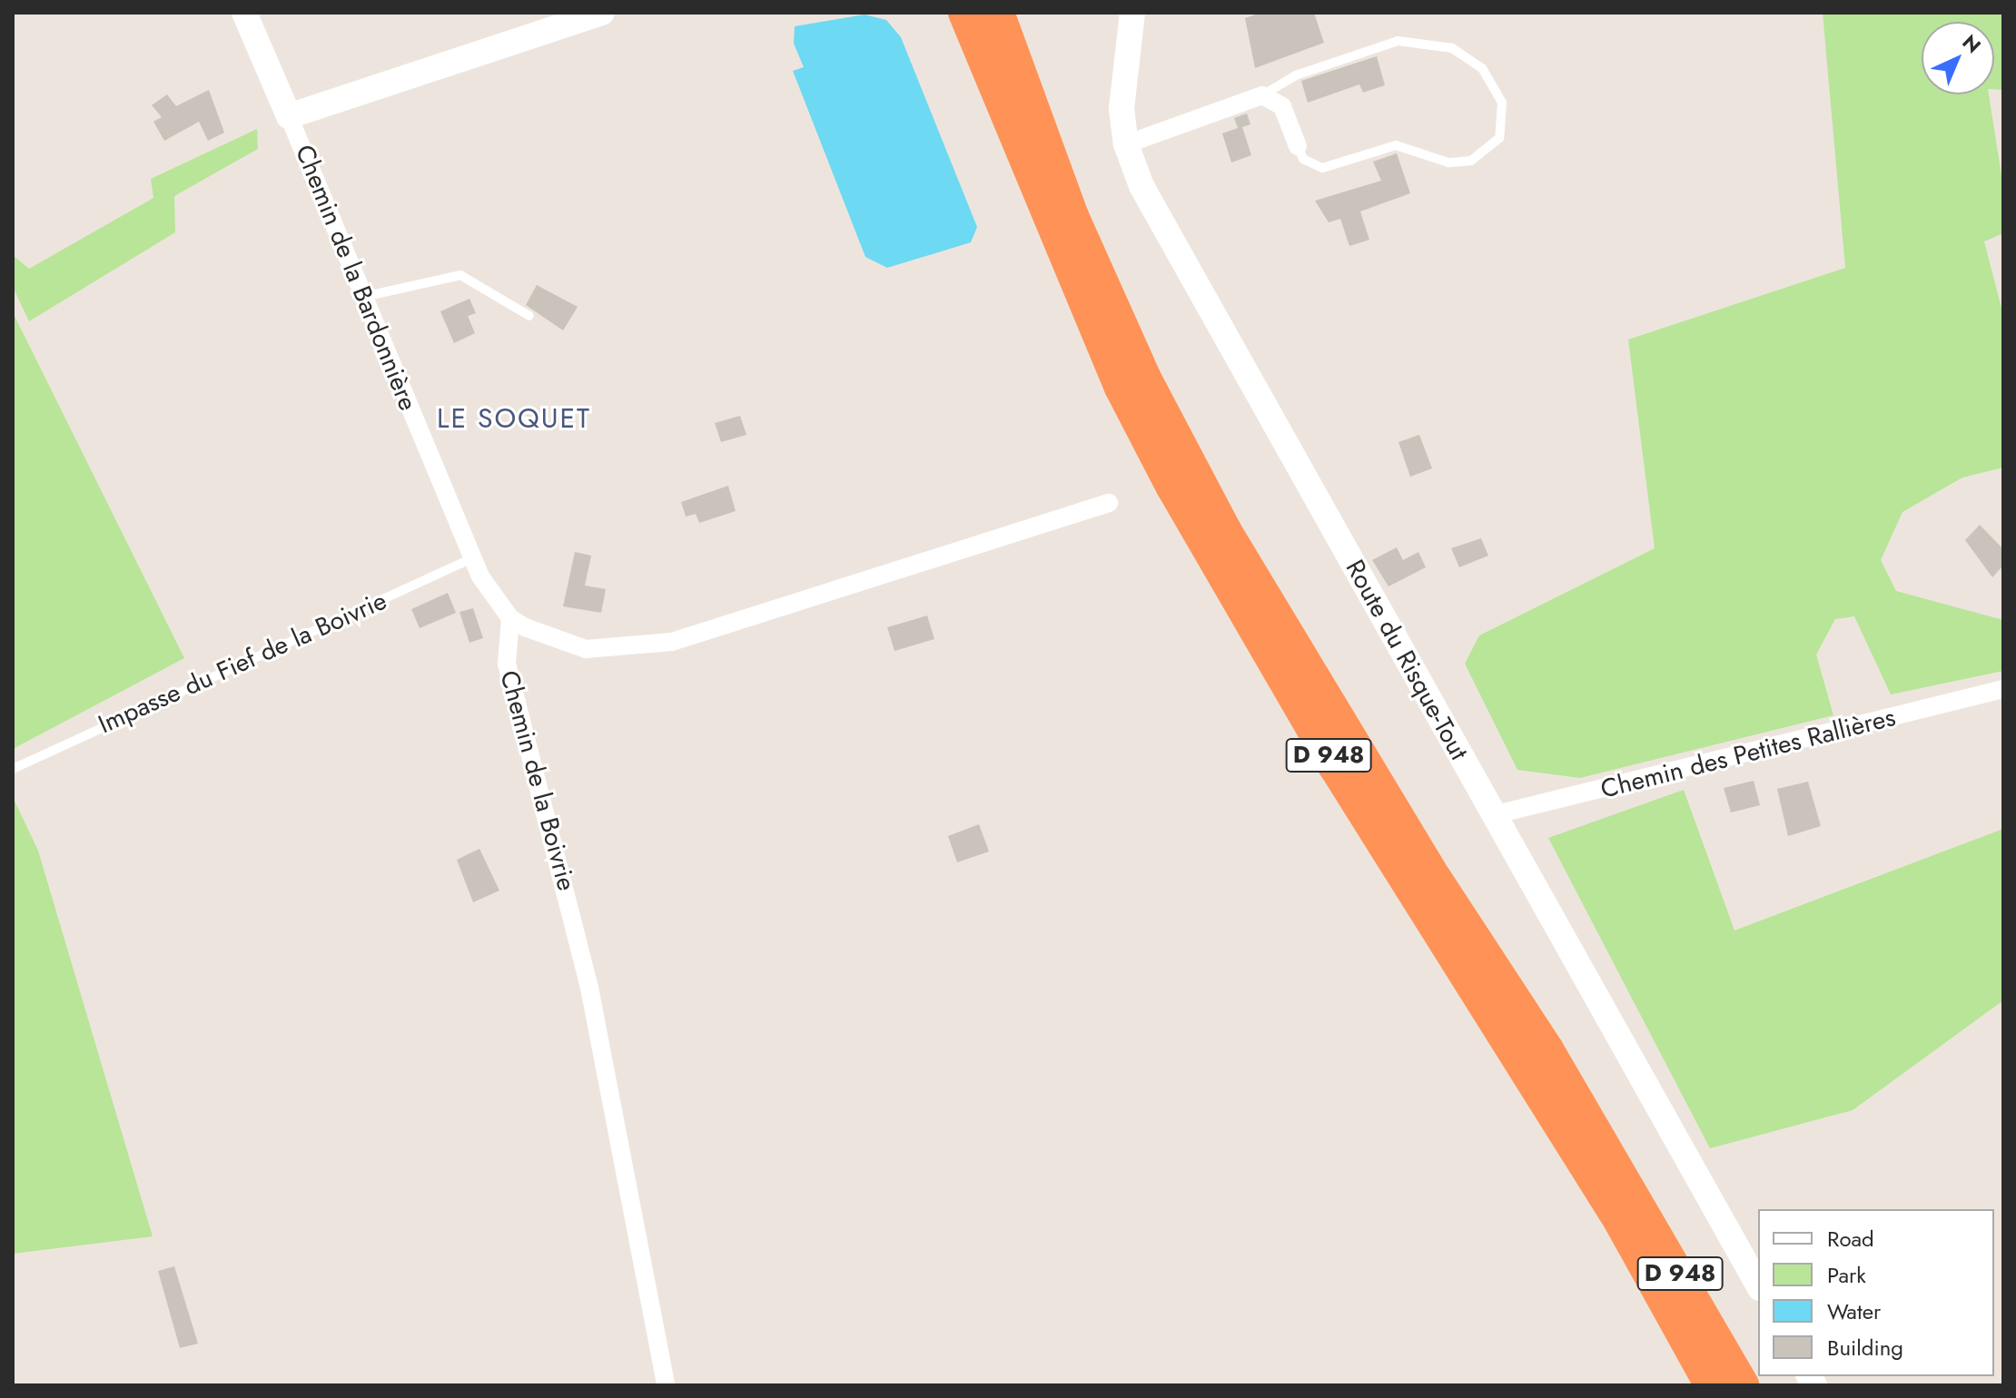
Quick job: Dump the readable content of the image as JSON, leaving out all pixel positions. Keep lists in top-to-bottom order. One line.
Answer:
{"streets":{"highway":["D 948"],"street":["Chemin de la Bardonnière","Route du Risque-Tout","Chemin des Petites Rallières","Chemin de la Boivrie"],"lane":["Impasse du Fief de la Boivrie"]},"crossings":[["Chemin de la Bardonnière","Impasse du Fief de la Boivrie"],["Chemin de la Bardonnière","Chemin de la Boivrie"],["Route du Risque-Tout","Chemin des Petites Rallières"]],"districts":["LE SOQUET"],"legend":["Road","Park","Water","Building"],"north":"top right"}
